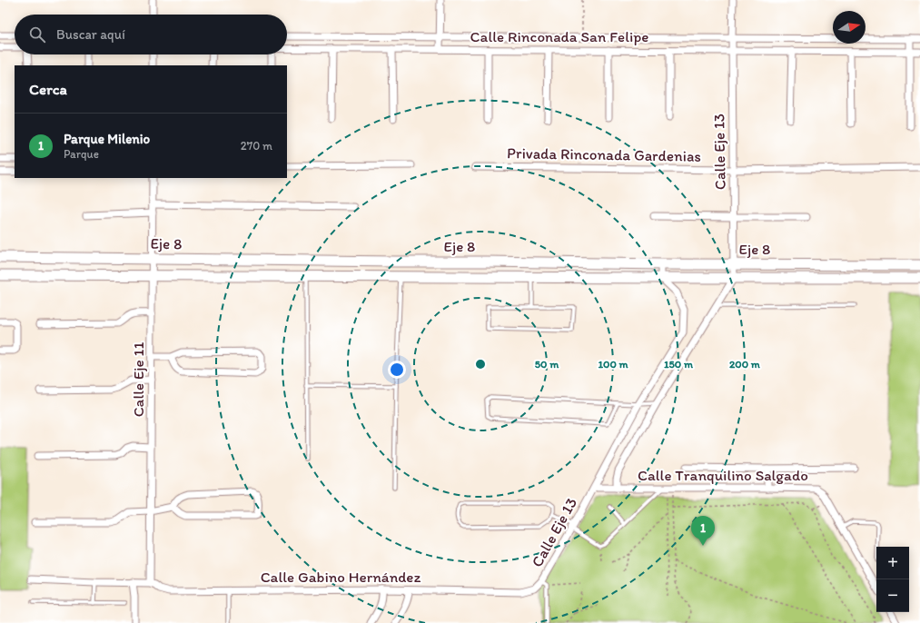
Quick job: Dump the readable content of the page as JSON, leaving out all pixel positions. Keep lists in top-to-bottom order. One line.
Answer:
{"streets":{"main road":["Eje 8"],"street":["Calle Rinconada San Felipe","Calle Eje 13","Privada Rinconada Gardenias","Calle Eje 11","Calle Tranquilino Salgado","Calle Gabino Hernández"]},"crossings":[["Calle Rinconada San Felipe","Calle Eje 13"],["Calle Eje 13","Privada Rinconada Gardenias"],["Calle Eje 13","Eje 8"],["Calle Eje 13","Calle Tranquilino Salgado"],["Calle Eje 13","Calle Gabino Hernández"],["Eje 8","Calle Eje 11"],["Calle Eje 11","Calle Gabino Hernández"]],"north":"right","page":{"search":"Buscar aquí","heading":"Cerca","list":[{"mark":"1","name":"Parque Milenio","note":"Parque","value":"270 m"}],"pins":"1","map_buttons":["+","−"]},"rings":["50 m","100 m","150 m","200 m"]}
